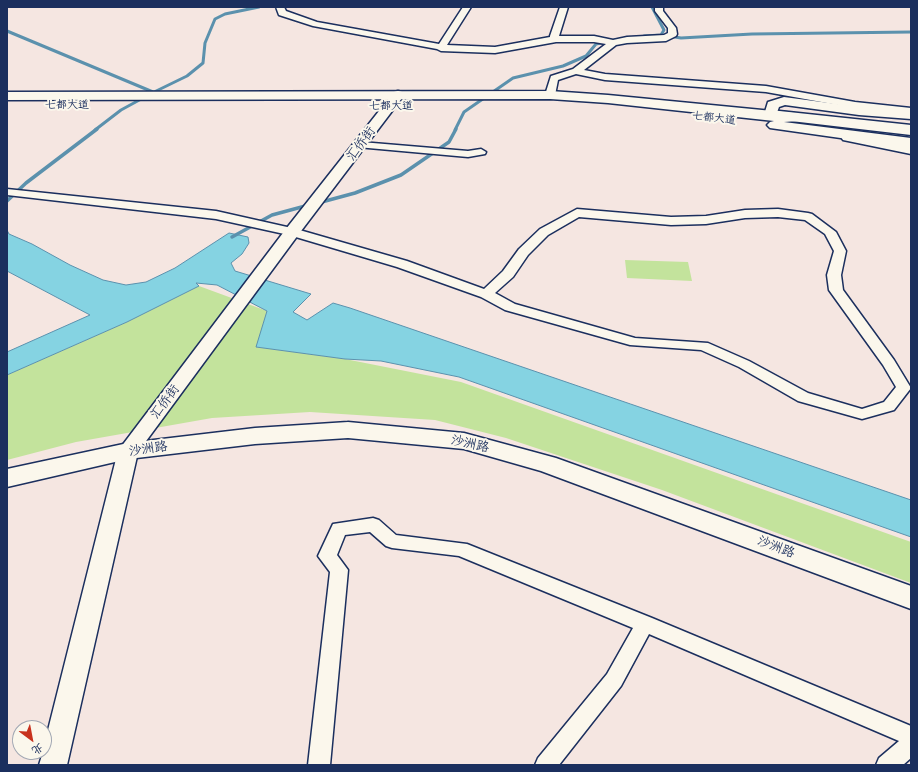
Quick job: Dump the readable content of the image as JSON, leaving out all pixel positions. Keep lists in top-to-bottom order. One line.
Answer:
{"streets":{"main road":["七都大道","沙洲路"],"street":["汇侨街"]},"crossings":[["七都大道","汇侨街"],["汇侨街","沙洲路"]],"north":"bottom right"}
